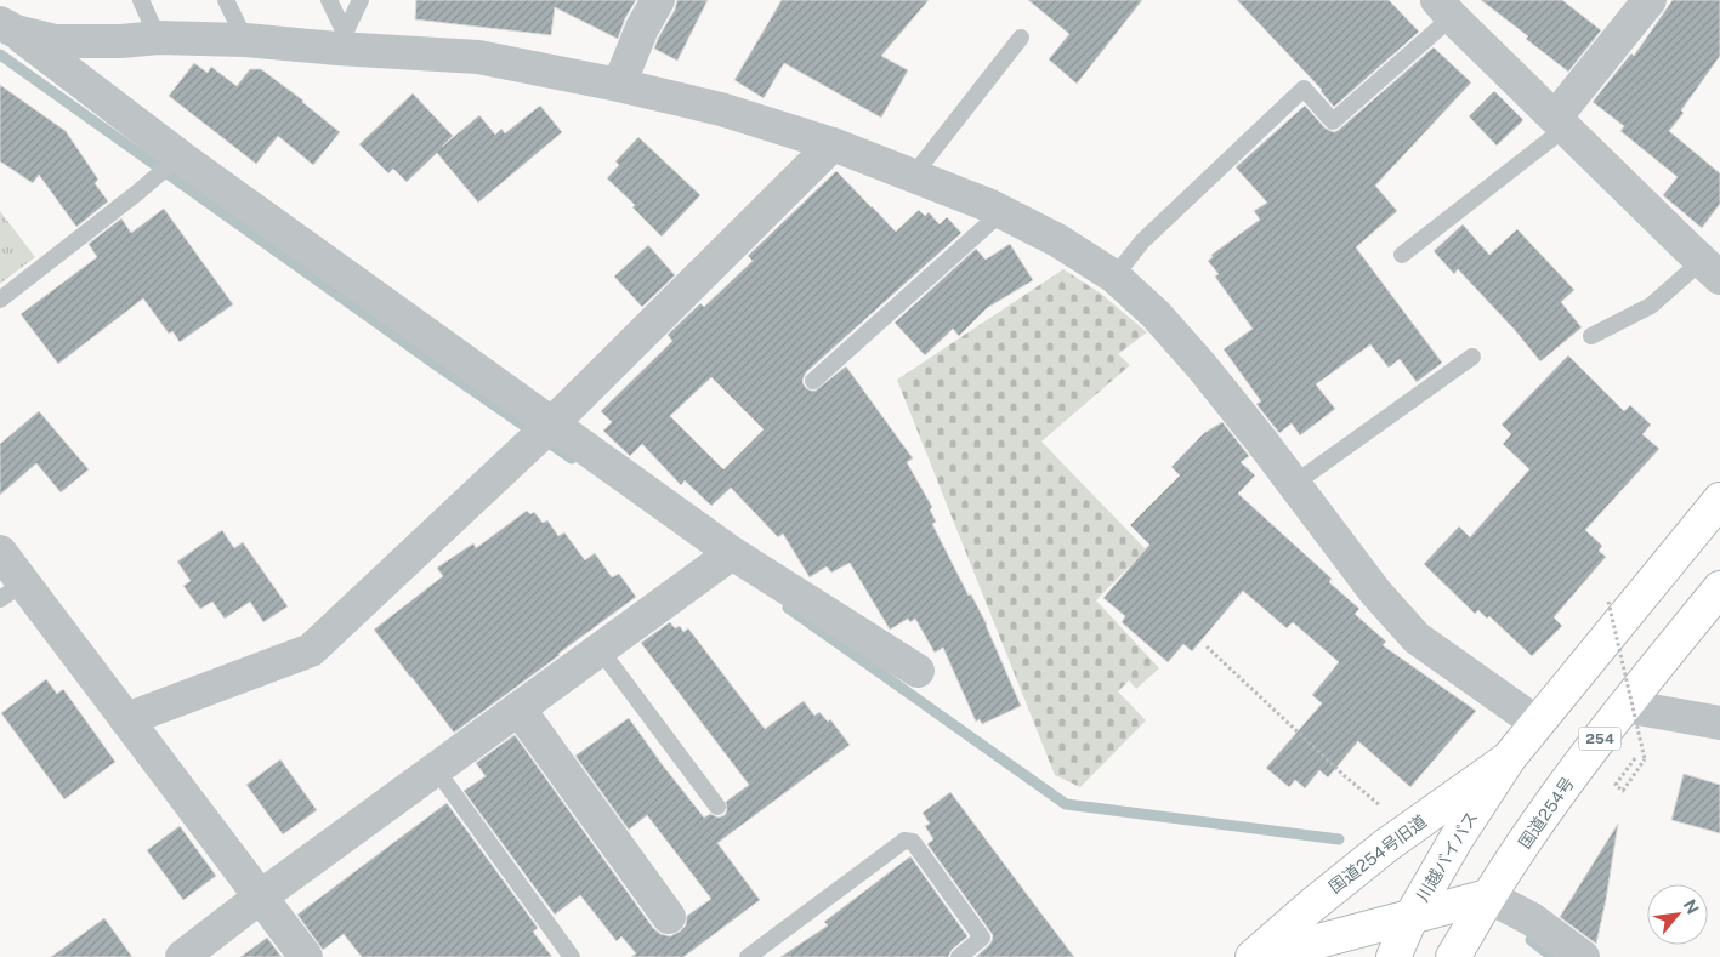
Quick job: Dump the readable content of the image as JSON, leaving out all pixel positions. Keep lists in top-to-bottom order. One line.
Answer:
{"streets":{"main road":["254","国道254号","国道254号旧道","川越バイパス"]},"crossings":[["254","国道254号"],["国道254号旧道","川越バイパス"]],"north":"top right"}
